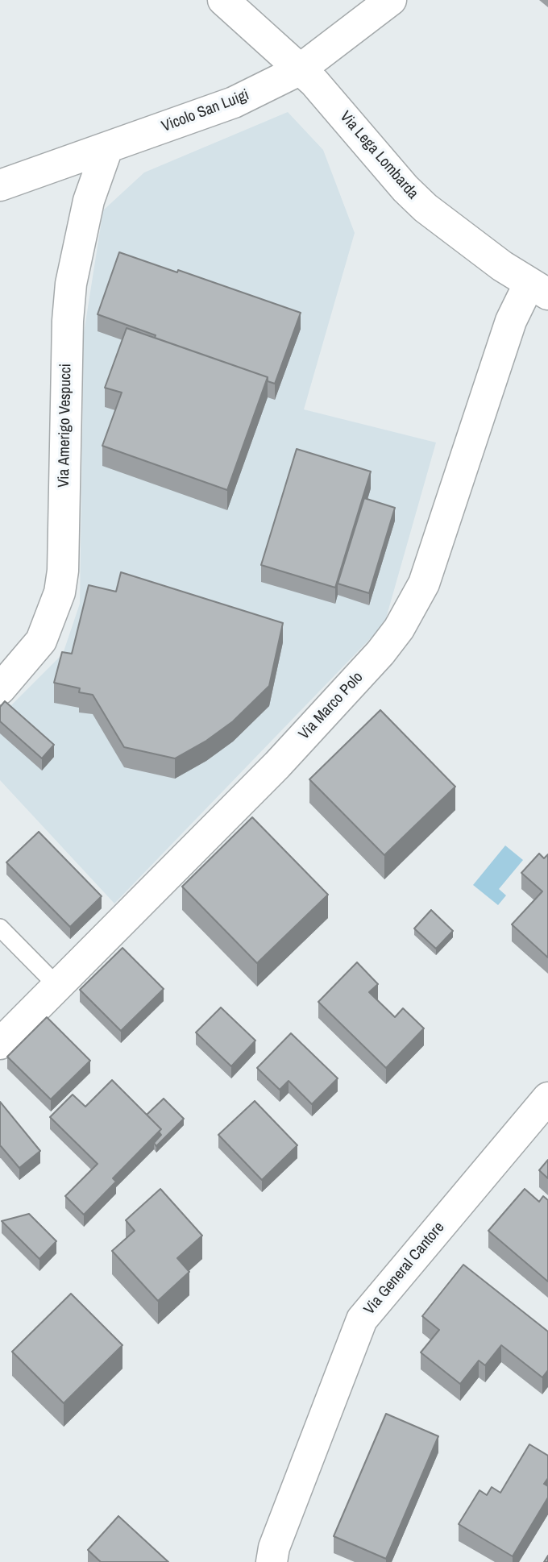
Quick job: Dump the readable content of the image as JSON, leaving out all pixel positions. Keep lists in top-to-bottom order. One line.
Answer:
{"streets":{"street":["Vicolo San Luigi","Via Lega Lombarda","Via Amerigo Vespucci","Via Marco Polo","Via General Cantore"]},"crossings":[["Vicolo San Luigi","Via Lega Lombarda"],["Vicolo San Luigi","Via Amerigo Vespucci"],["Via Lega Lombarda","Via Marco Polo"]]}
